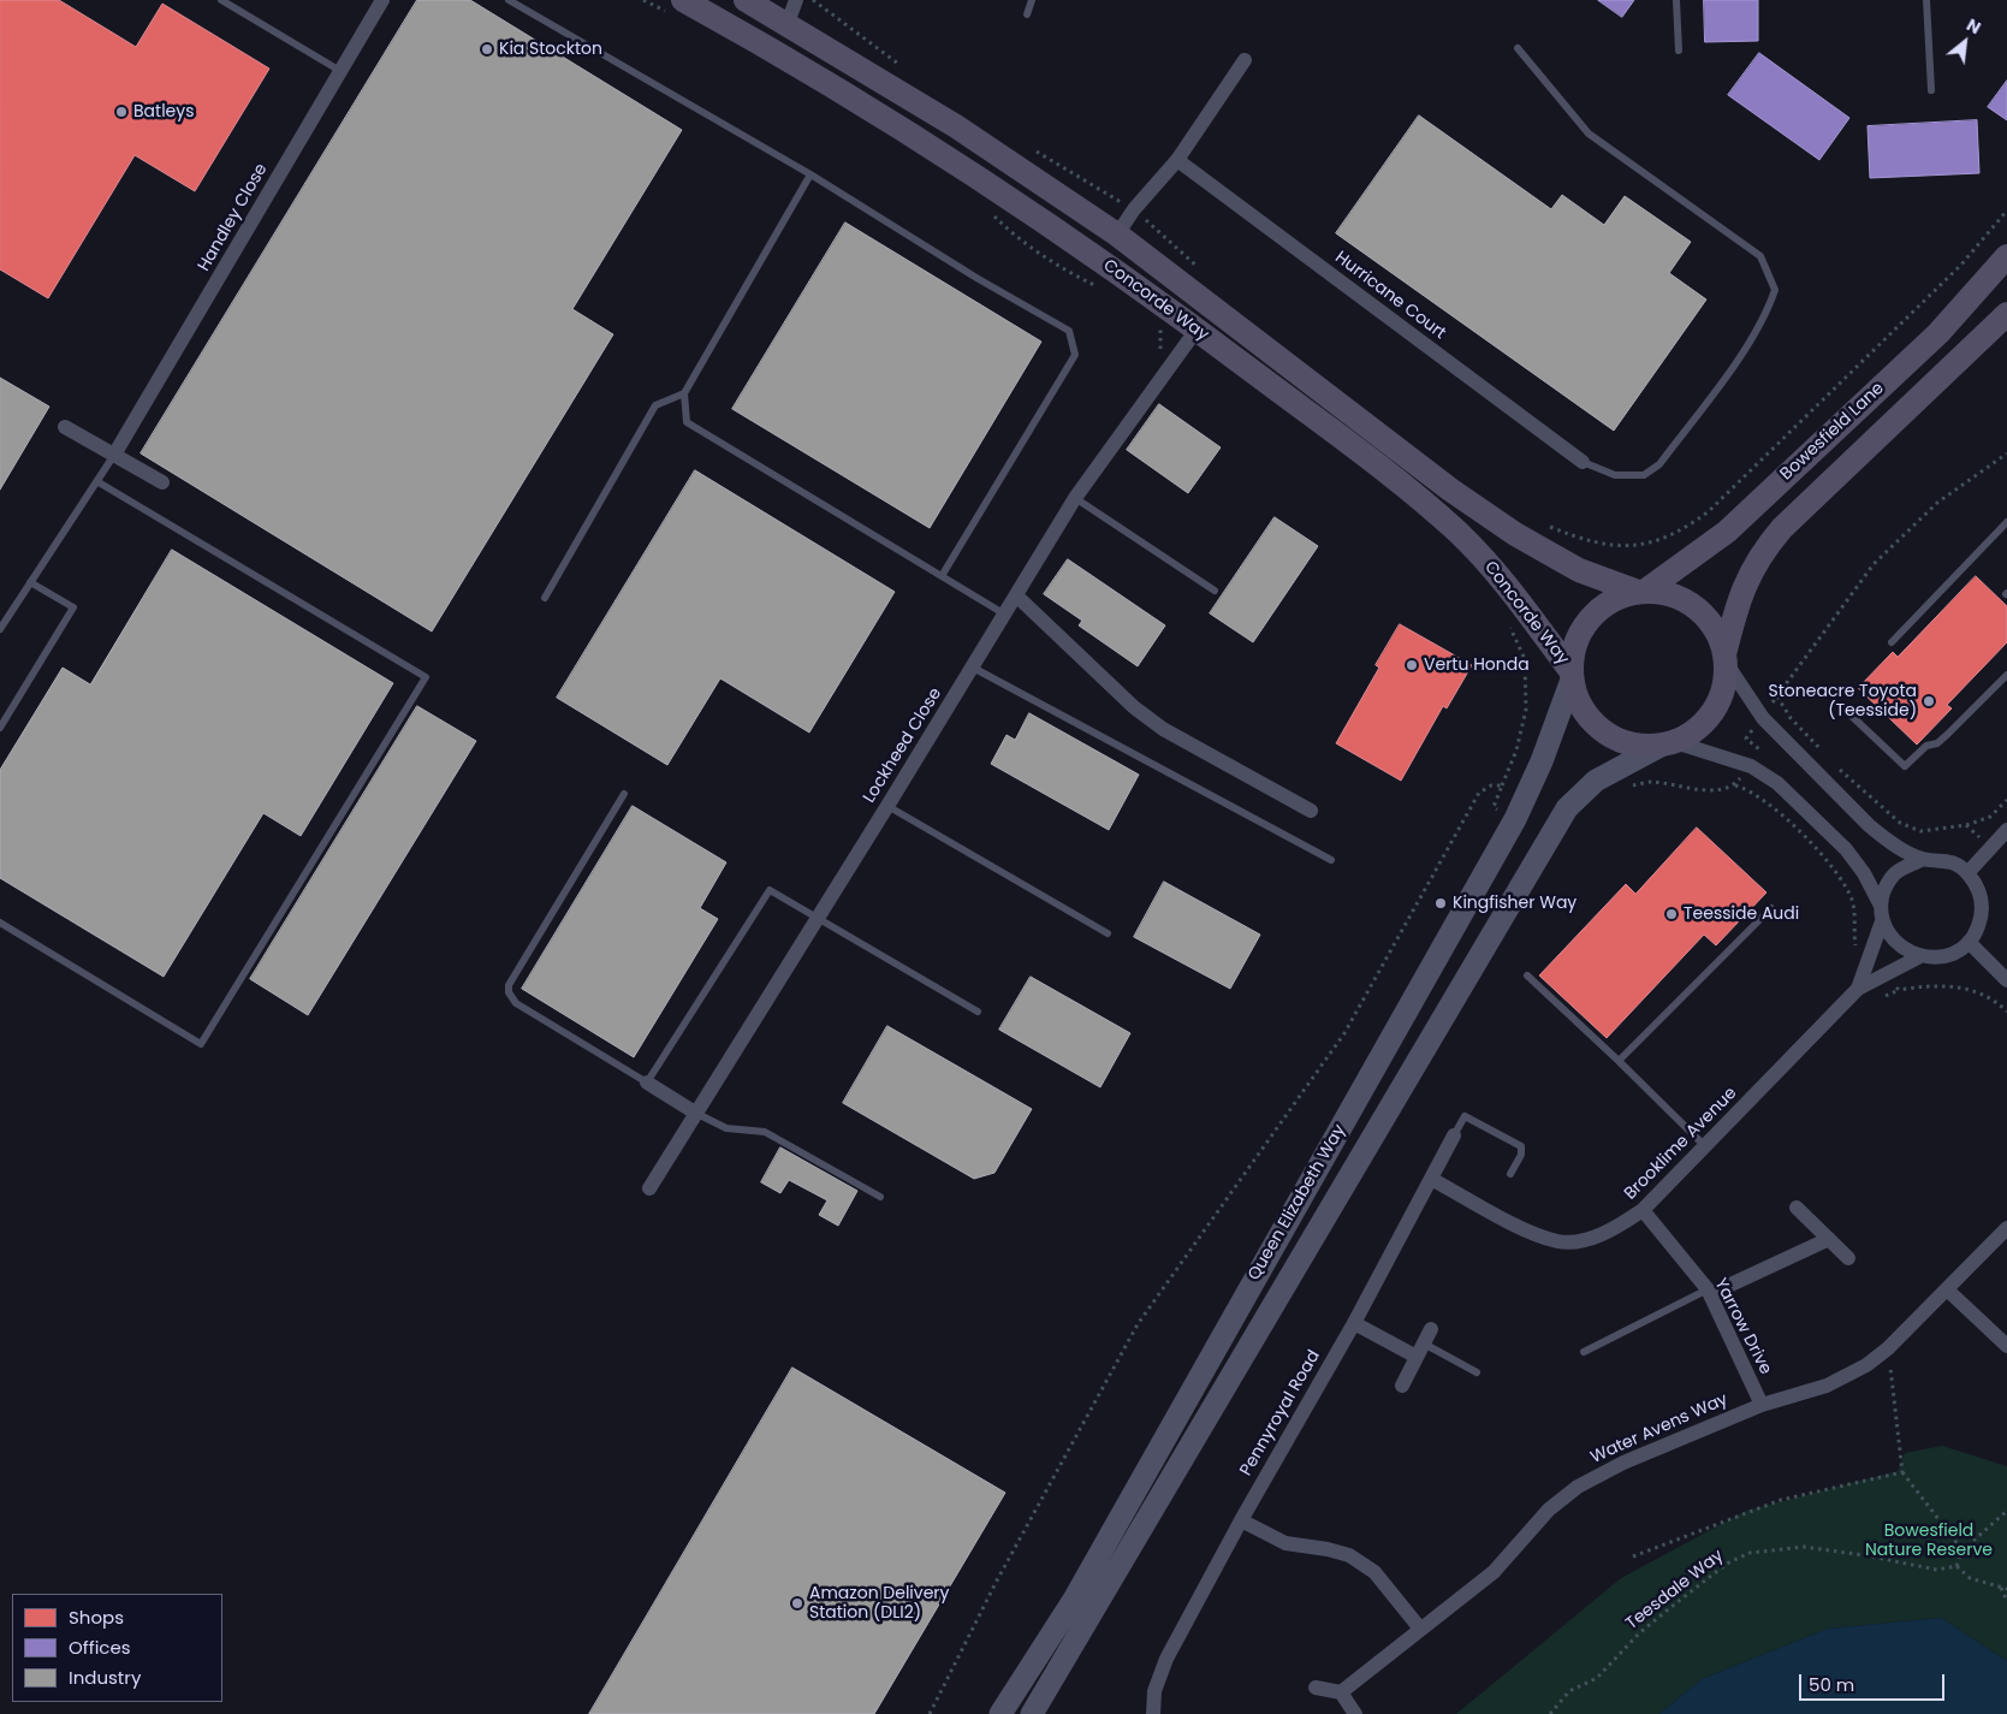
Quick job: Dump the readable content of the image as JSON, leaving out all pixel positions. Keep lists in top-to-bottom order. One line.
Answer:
{"streets":{"main road":["Concorde Way","Bowesfield Lane"],"street":["Handley Close","Hurricane Court","Lockheed Close","Brooklime Avenue","Queen Elizabeth Way","Yarrow Drive","Pennyroyal Road","Water Avens Way"],"path":["Teesdale Way"]},"crossings":[["Concorde Way","Bowesfield Lane"],["Concorde Way","Lockheed Close"],["Concorde Way","Queen Elizabeth Way"],["Bowesfield Lane","Queen Elizabeth Way"],["Brooklime Avenue","Yarrow Drive"],["Brooklime Avenue","Pennyroyal Road"],["Yarrow Drive","Water Avens Way"]],"parks":["Bowesfield Nature Reserve"],"places":["Kia Stockton","Batleys","Vertu Honda","Stoneacre Toyota (Teesside)","Kingfisher Way","Teesside Audi","Amazon Delivery Station (DLI2)"],"legend":["Shops","Offices","Industry"],"scale_bar":"50 m","north":"top right"}
